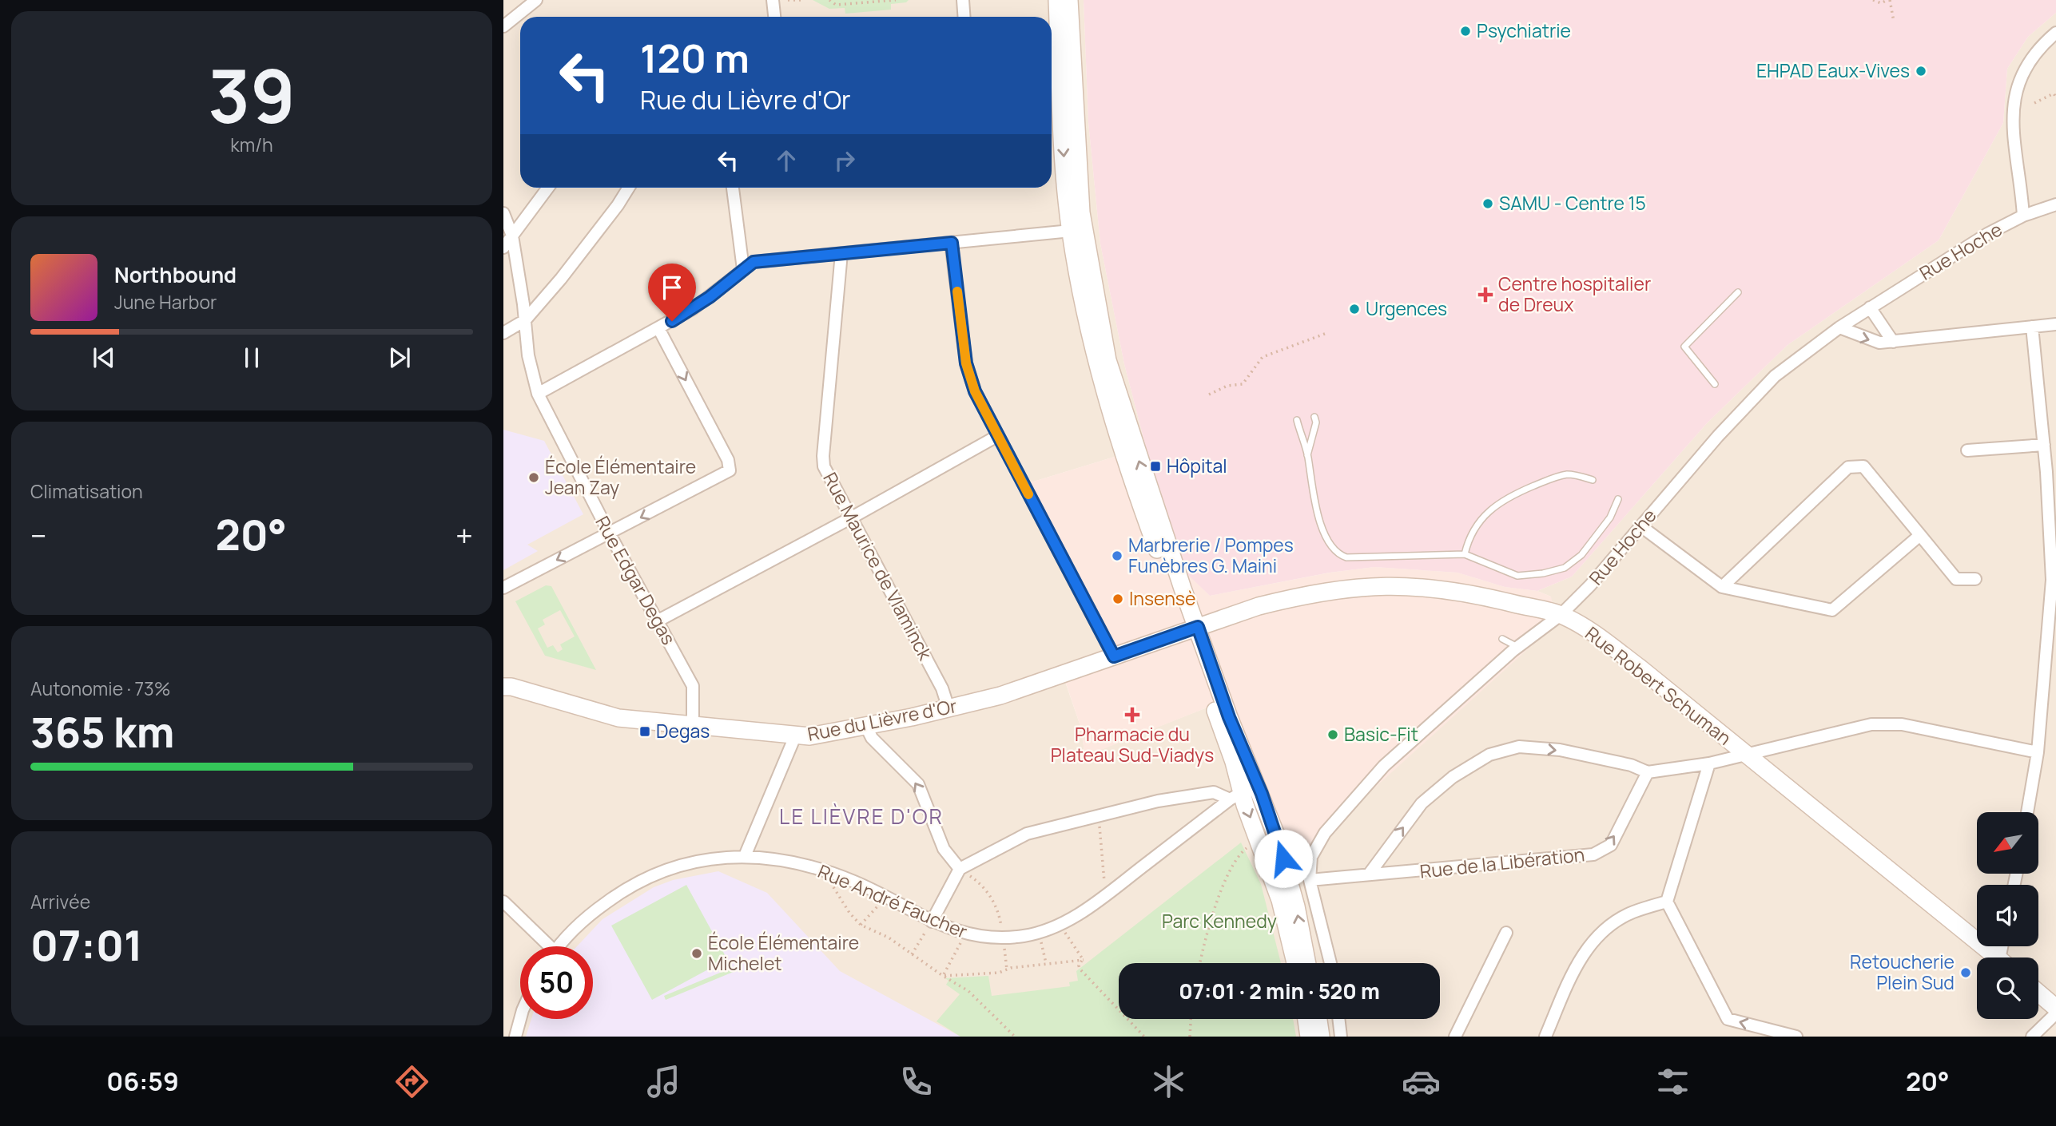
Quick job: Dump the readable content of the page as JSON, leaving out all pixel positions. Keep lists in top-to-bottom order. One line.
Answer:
{"streets":{"main road":["Rue Robert Schuman","Rue du Lièvre d'Or"],"street":["Rue Hoche","Rue Maurice de Vlaminck","Rue Edgar Degas","Rue de la Libération","Rue André Faucher"]},"crossings":[["Rue Hoche","Rue Robert Schuman"],["Rue Hoche","Rue de la Libération"],["Rue Maurice de Vlaminck","Rue du Lièvre d'Or"],["Rue Edgar Degas","Rue du Lièvre d'Or"],["Rue Robert Schuman","Rue du Lièvre d'Or"]],"one_way":["Rue de la Libération"],"districts":["LE LIÈVRE D'OR"],"parks":["Parc Kennedy"],"places":{"other":["Psychiatrie","EHPAD Eaux-Vives","SAMU - Centre 15","Urgences","École Élémentaire Jean Zay","Marbrerie / Pompes Funèbres G. Maini","Insensè","Basic-Fit","École Élémentaire Michelet","Retoucherie Plein Sud"],"health":["Centre hospitalier de Dreux","Pharmacie du Plateau Sud-Viadys"],"transit":["Hôpital","Degas"]},"north":"bottom left","page":{"tile":[["39","km/h"],"Climatisation",["Autonomie · 73%","365 km"],["Arrivée","07:01"]],"turn":["120 m","Rue du Lièvre d'Or"],"song":["Northbound","June Harbor"],"heat":["−","20°","+"],"limit":"50","trip":"07:01 · 2 min · 520 m","tabs":["06:59","20°"]}}
